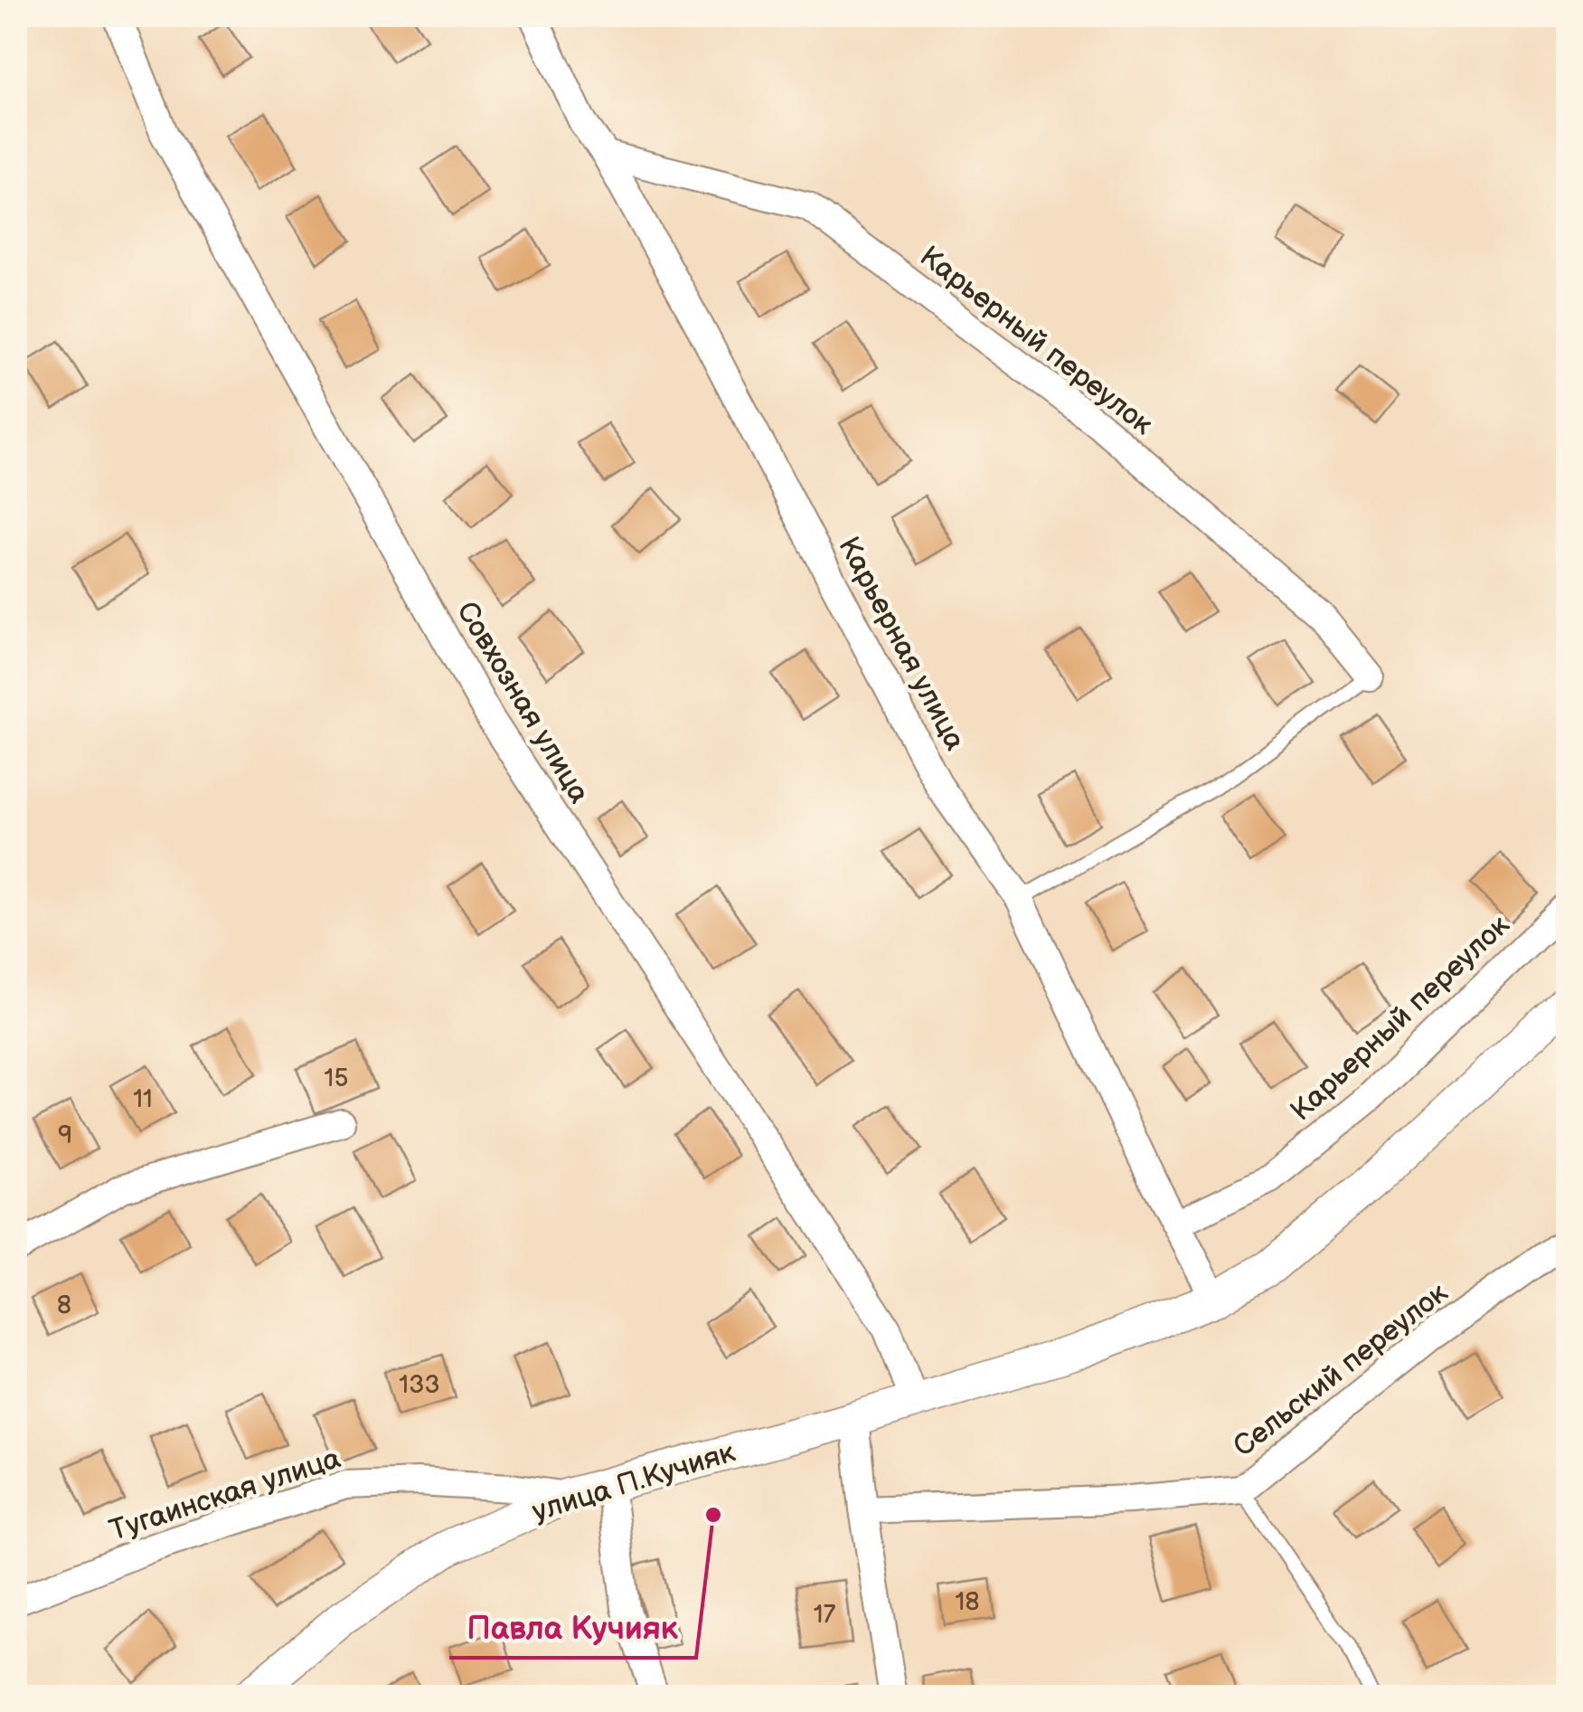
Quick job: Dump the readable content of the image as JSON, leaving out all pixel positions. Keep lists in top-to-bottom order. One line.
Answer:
{"streets":{"street":["Карьерный переулок","Карьерная улица","Совхозная улица","Сельский переулок","улица П.Кучияк","Тугаинская улица"]},"crossings":[["Карьерный переулок","Карьерная улица"],["Карьерная улица","улица П.Кучияк"],["Совхозная улица","улица П.Кучияк"],["улица П.Кучияк","Тугаинская улица"]],"places":["Павла Кучияк"],"house_numbers":["15","11","9","8","133","18","17"]}
